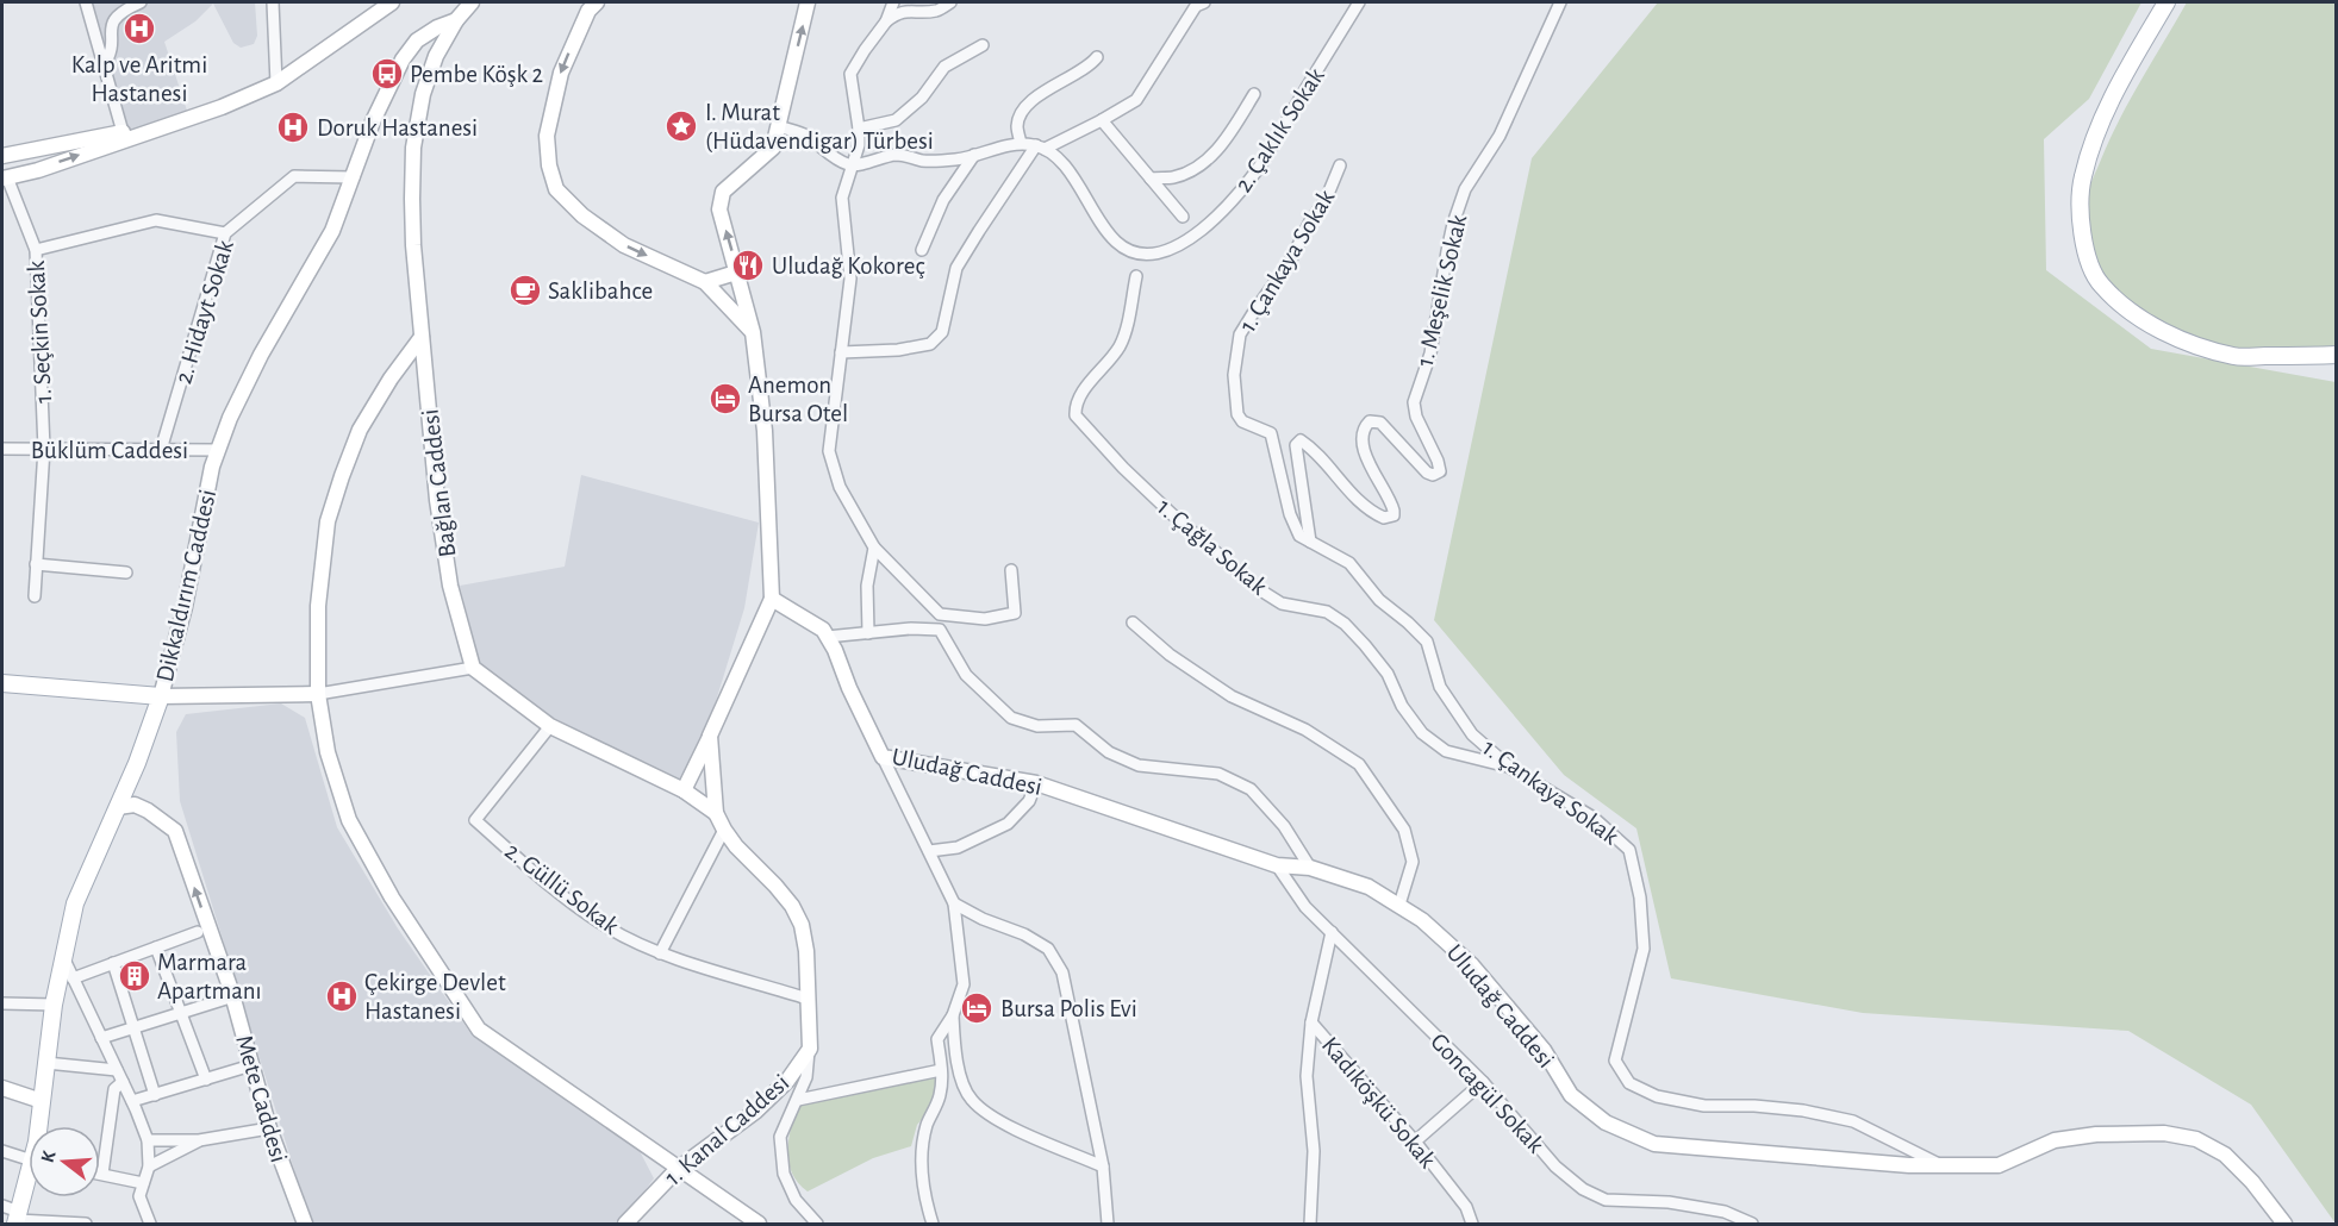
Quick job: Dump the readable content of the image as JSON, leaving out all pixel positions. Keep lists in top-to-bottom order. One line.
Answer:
{"streets":{"main road":["Bağlan Caddesi","Dikkaldırım Caddesi","Uludağ Caddesi","Mete Caddesi","1. Kanal Caddesi"],"street":["2. Çaklık Sokak","1. Çankaya Sokak","1. Meşelik Sokak","2. Hidayt Sokak","1. Seçkin Sokak","Büklüm Caddesi","1. Çağla Sokak","2. Güllü Sokak","Goncagül Sokak","Kadıköşkü Sokak"]},"crossings":[["1. Çankaya Sokak","1. Meşelik Sokak"],["1. Çankaya Sokak","1. Çağla Sokak"],["1. Çankaya Sokak","Uludağ Caddesi"],["2. Hidayt Sokak","Büklüm Caddesi"],["2. Hidayt Sokak","Dikkaldırım Caddesi"],["1. Seçkin Sokak","Büklüm Caddesi"],["Büklüm Caddesi","Dikkaldırım Caddesi"],["Bağlan Caddesi","Dikkaldırım Caddesi"],["Dikkaldırım Caddesi","Mete Caddesi"],["Uludağ Caddesi","Goncagül Sokak"],["Goncagül Sokak","Kadıköşkü Sokak"]],"one_way":["Mete Caddesi"],"places":{"hospital":["Kalp ve Aritmi Hastanesi","Doruk Hastanesi","Çekirge Devlet Hastanesi"],"bus stop":["Pembe Köşk 2"],"place":["I. Murat (Hüdavendigar) Türbesi"],"restaurant":["Uludağ Kokoreç"],"cafe":["Saklibahce"],"hotel":["Anemon Bursa Otel","Bursa Polis Evi"],"building":["Marmara Apartmanı"]},"north":"left"}
